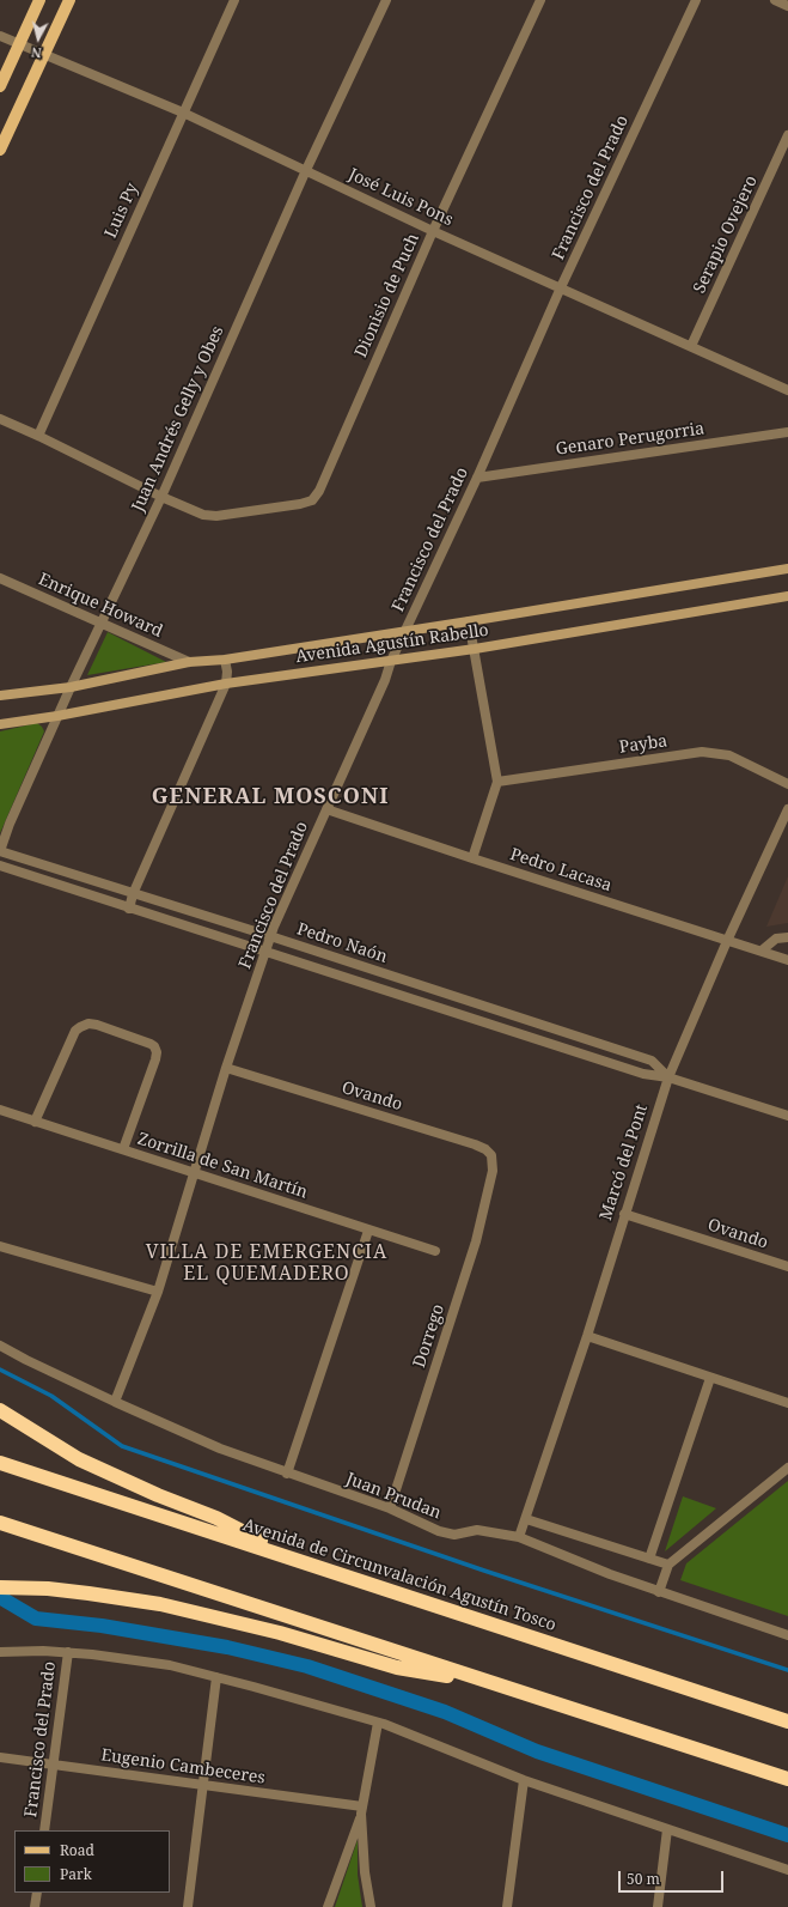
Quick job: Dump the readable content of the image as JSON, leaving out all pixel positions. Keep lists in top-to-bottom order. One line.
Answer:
{"streets":{"highway":["Avenida de Circunvalación Agustín Tosco"],"main road":["Avenida Agustín Rabello"],"street":["Francisco del Prado","José Luis Pons","Luis Py","Serapio Ovejero","Dionisio de Puch","Juan Andrés Gelly y Obes","Genaro Perugorria","Enrique Howard","Payba","Pedro Lacasa","Pedro Naón","Ovando","Marcó del Pont","Zorrilla de San Martín","Dorrego","Juan Prudan","Eugenio Cambeceres"]},"crossings":[["Francisco del Prado","José Luis Pons"],["Francisco del Prado","Genaro Perugorria"],["Francisco del Prado","Avenida Agustín Rabello"],["Francisco del Prado","Pedro Lacasa"],["Francisco del Prado","Pedro Naón"],["Francisco del Prado","Ovando"],["Francisco del Prado","Zorrilla de San Martín"],["Francisco del Prado","Juan Prudan"],["Francisco del Prado","Eugenio Cambeceres"],["José Luis Pons","Luis Py"],["José Luis Pons","Serapio Ovejero"],["José Luis Pons","Dionisio de Puch"],["José Luis Pons","Juan Andrés Gelly y Obes"],["Dionisio de Puch","Juan Andrés Gelly y Obes"],["Juan Andrés Gelly y Obes","Enrique Howard"],["Juan Andrés Gelly y Obes","Avenida Agustín Rabello"],["Juan Andrés Gelly y Obes","Pedro Naón"],["Enrique Howard","Avenida Agustín Rabello"],["Pedro Lacasa","Marcó del Pont"],["Pedro Naón","Marcó del Pont"],["Ovando","Marcó del Pont"],["Ovando","Dorrego"],["Marcó del Pont","Juan Prudan"],["Dorrego","Juan Prudan"]],"districts":["GENERAL MOSCONI","VILLA DE EMERGENCIA EL QUEMADERO"],"legend":["Road","Park"],"scale_bar":"50 m","north":"bottom"}
